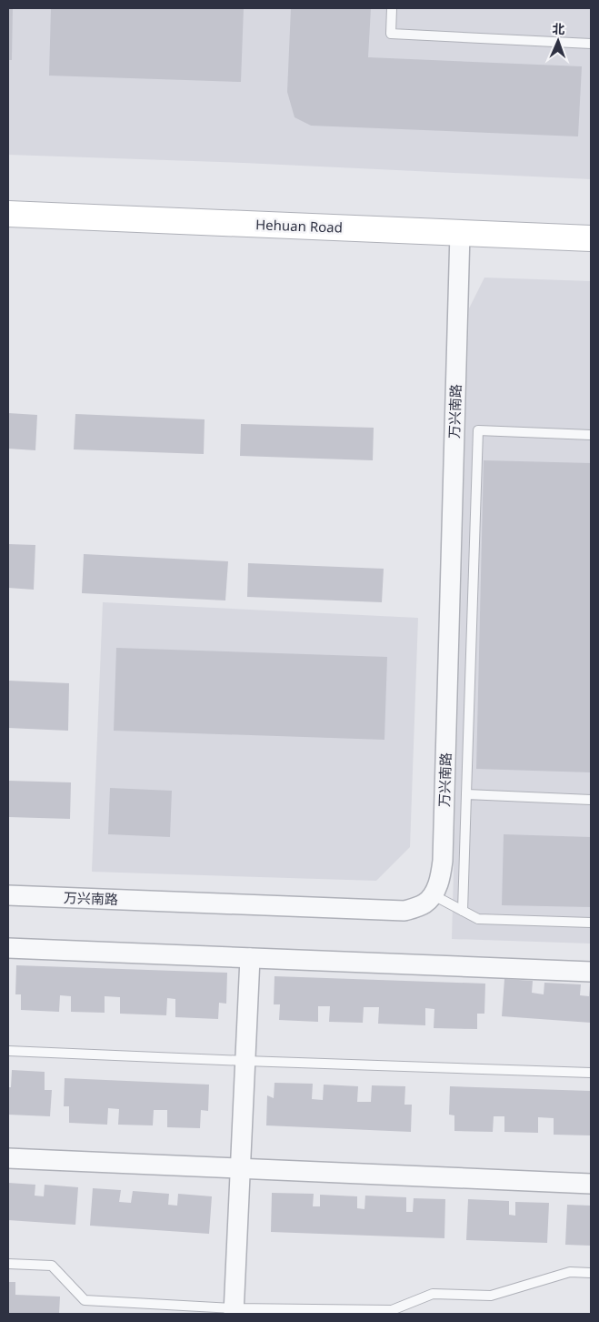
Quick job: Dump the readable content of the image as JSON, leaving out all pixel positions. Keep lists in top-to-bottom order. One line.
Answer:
{"streets":{"street":["Hehuan Road","万兴南路"]},"crossings":[["Hehuan Road","万兴南路"]],"north":"top"}
